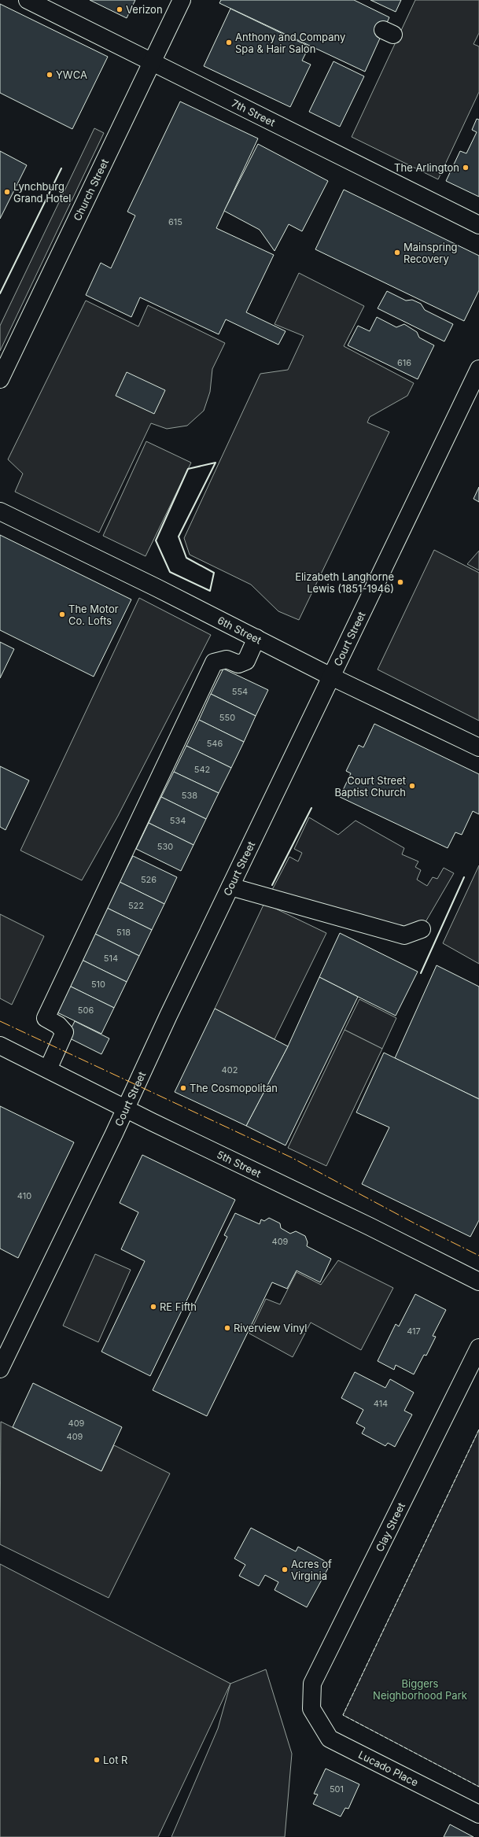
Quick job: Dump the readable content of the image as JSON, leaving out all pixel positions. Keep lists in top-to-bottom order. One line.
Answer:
{"streets":{"street":["7th Street","Church Street","6th Street","Court Street","5th Street","Clay Street","Lucado Place"]},"crossings":[["7th Street","Church Street"],["6th Street","Court Street"],["Court Street","5th Street"],["Clay Street","Lucado Place"]],"parks":["Biggers Neighborhood Park"],"places":["Verizon","Anthony and Company Spa & Hair Salon","YWCA","The Arlington","Lynchburg Grand Hotel","Mainspring Recovery","Elizabeth Langhorne Lewis (1851-1946)","The Motor Co. Lofts","Court Street Baptist Church","The Cosmopolitan","RE Fifth","Riverview Vinyl","Acres of Virginia","Lot R"],"house_numbers":["615","616","554","550","546","542","538","534","530","526","522","518","514","510","506","402","410","409","417","414","409","409","501"]}
